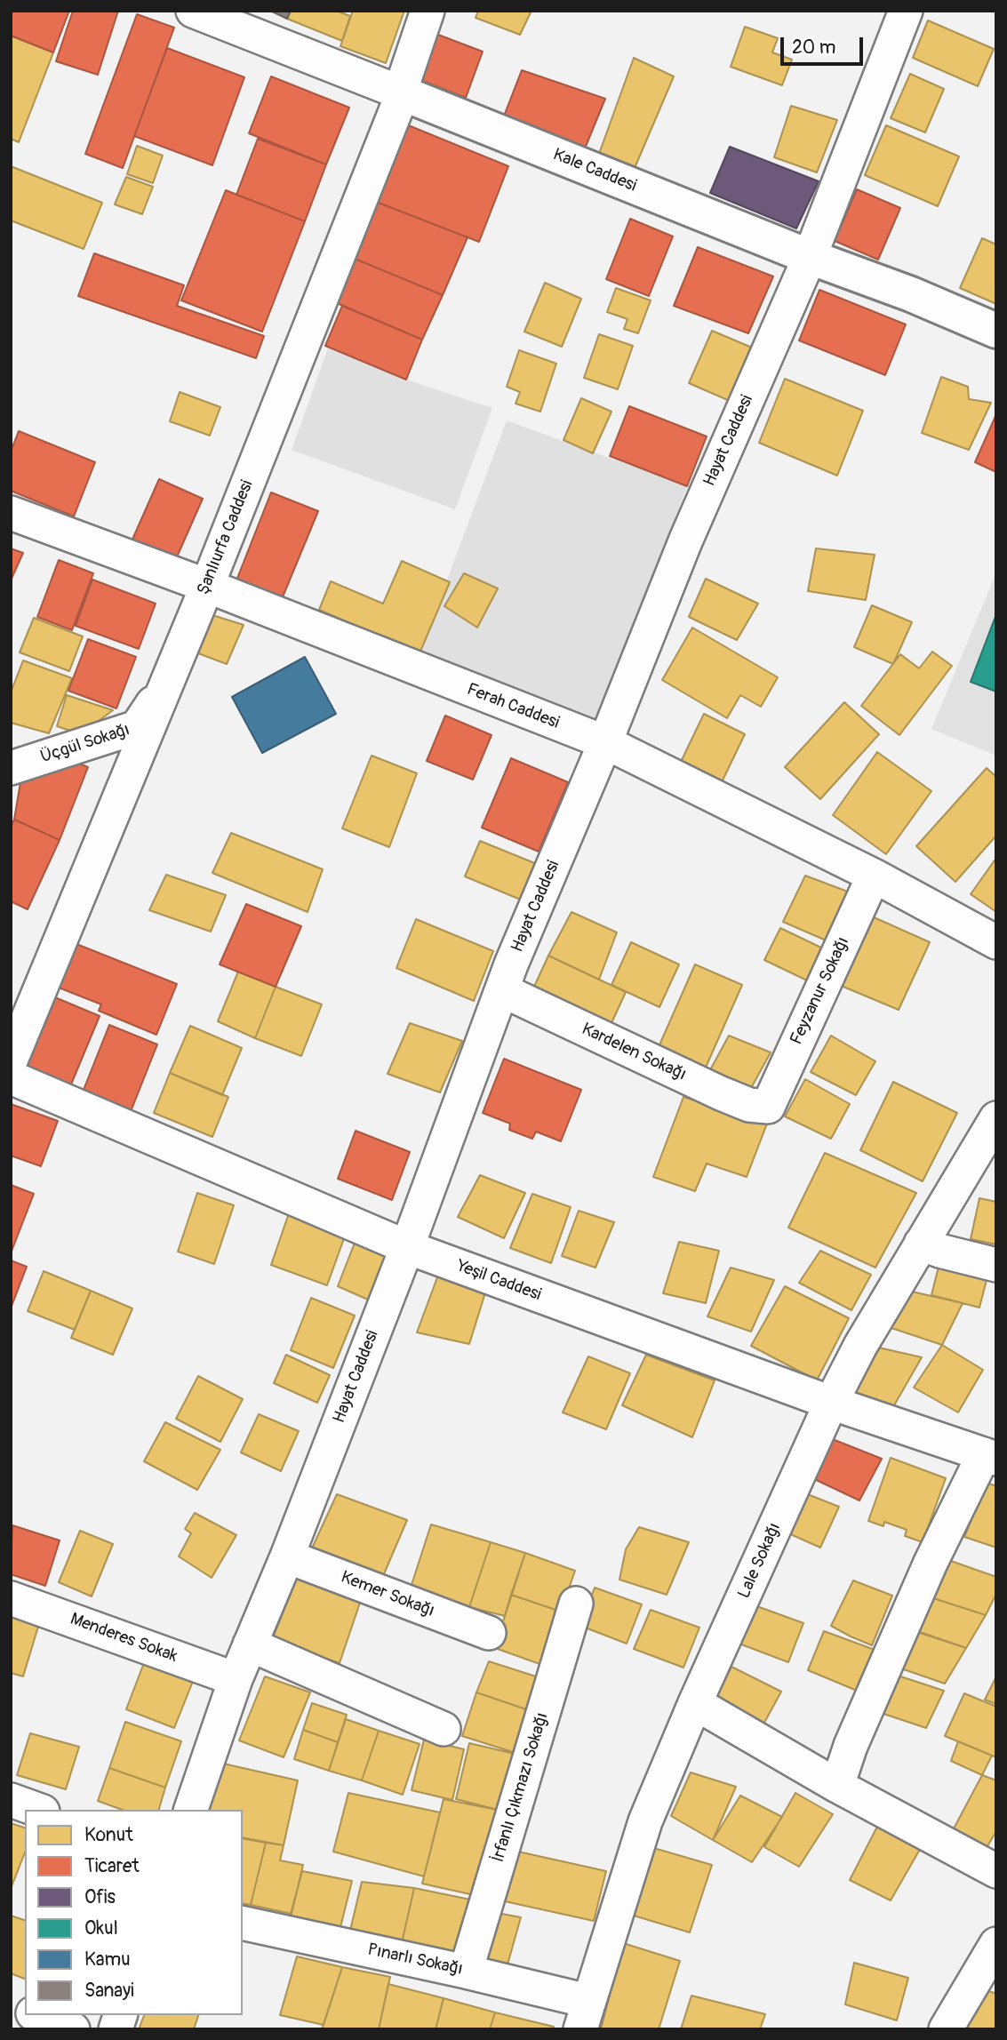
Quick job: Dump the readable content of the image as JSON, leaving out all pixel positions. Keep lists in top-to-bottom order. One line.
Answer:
{"streets":{"main road":["Kale Caddesi"],"street":["Hayat Caddesi","Şanlıurfa Caddesi","Ferah Caddesi","Üçgül Sokağı","Feyzanur Sokağı","Kardelen Sokağı","Yeşil Caddesi","Lale Sokağı","Kemer Sokağı","Menderes Sokak","İrfanlı Çıkmazı Sokağı","Pınarlı Sokağı"]},"crossings":[["Kale Caddesi","Hayat Caddesi"],["Kale Caddesi","Şanlıurfa Caddesi"],["Hayat Caddesi","Ferah Caddesi"],["Hayat Caddesi","Kardelen Sokağı"],["Hayat Caddesi","Yeşil Caddesi"],["Hayat Caddesi","Kemer Sokağı"],["Hayat Caddesi","Menderes Sokak"],["Şanlıurfa Caddesi","Ferah Caddesi"],["Şanlıurfa Caddesi","Üçgül Sokağı"],["Ferah Caddesi","Feyzanur Sokağı"],["Feyzanur Sokağı","Kardelen Sokağı"],["Yeşil Caddesi","Lale Sokağı"],["Lale Sokağı","Pınarlı Sokağı"],["İrfanlı Çıkmazı Sokağı","Pınarlı Sokağı"]],"legend":["Konut","Ticaret","Ofis","Okul","Kamu","Sanayi"],"scale_bar":"20 m"}
